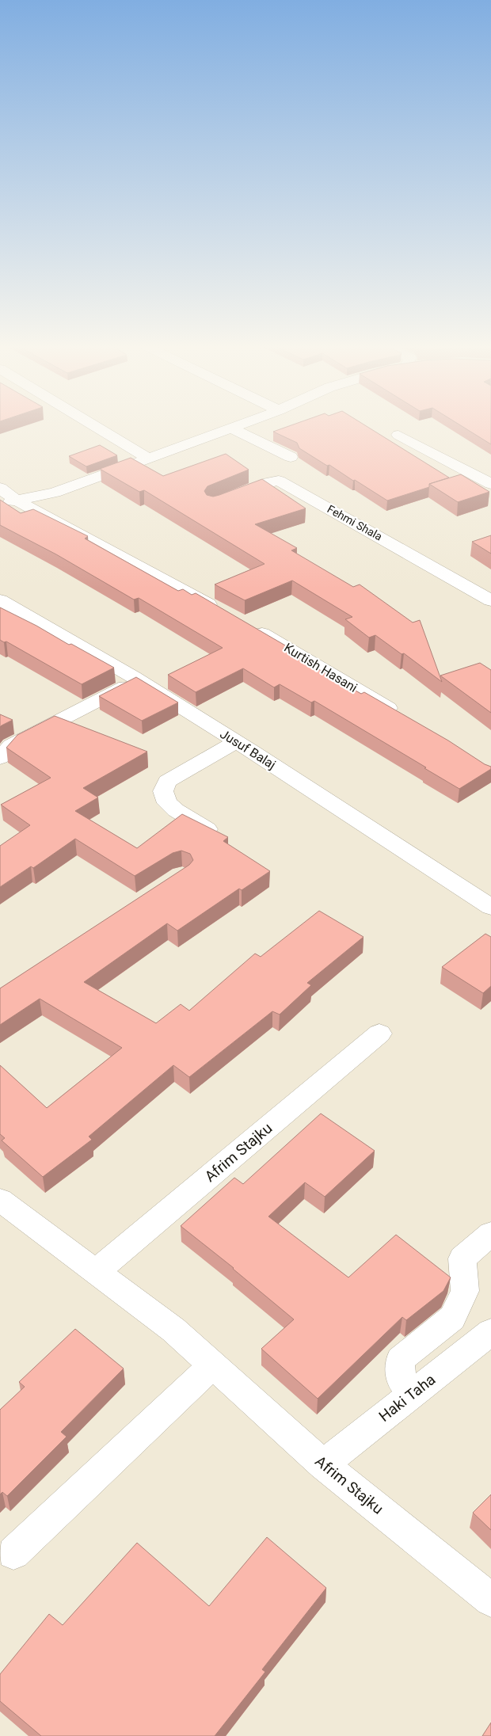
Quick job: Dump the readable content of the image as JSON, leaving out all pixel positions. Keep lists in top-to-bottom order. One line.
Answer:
{"streets":{"street":["Fehmi Shala","Kurtish Hasani","Jusuf Balaj","Afrim Stajku","Haki Taha"]},"crossings":[["Afrim Stajku","Haki Taha"]]}
